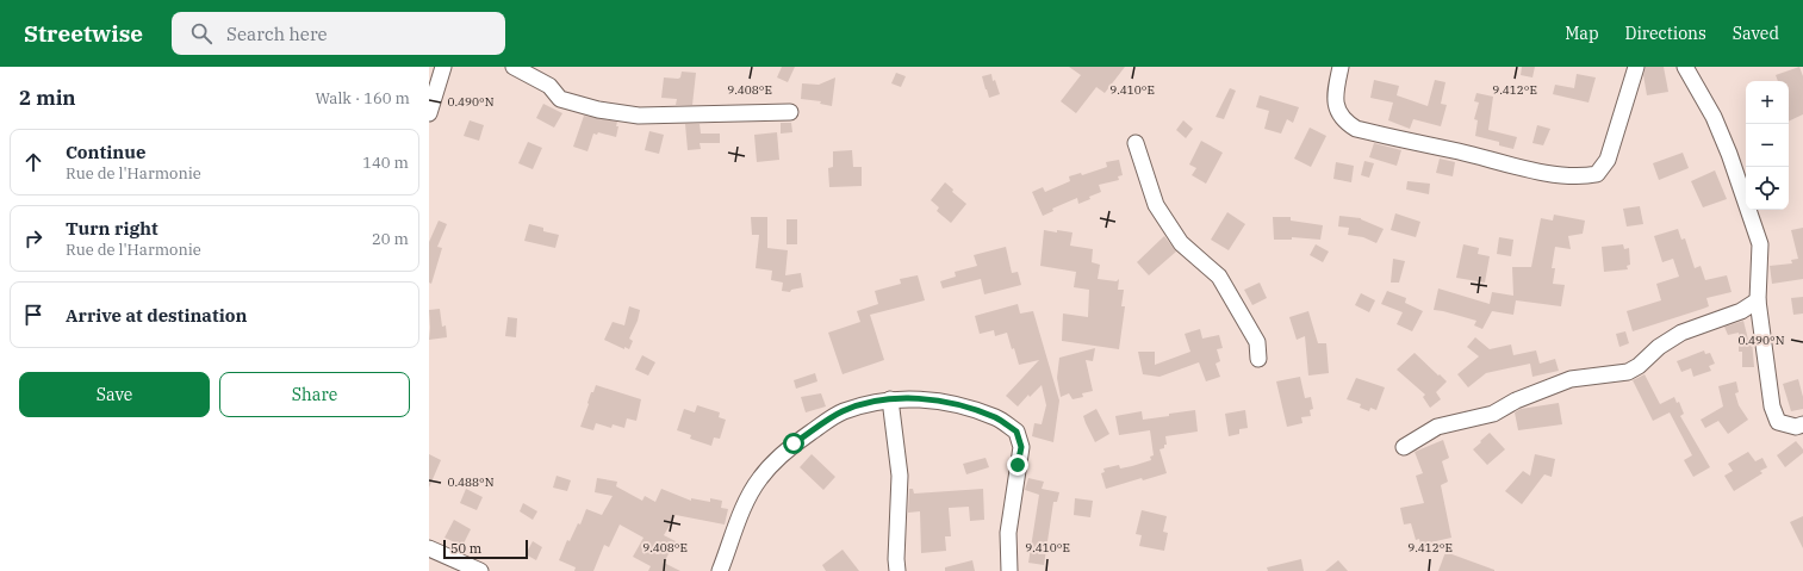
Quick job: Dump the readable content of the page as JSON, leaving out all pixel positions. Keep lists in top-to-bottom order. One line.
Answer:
{"scale_bar":"50 m","page":{"header":"Streetwise","search":"Search here","nav":["Map","Directions","Saved"],"heading":["2 min","Walk · 160 m"],"map_buttons":["+","−"],"list":[["Continue","Rue de l'Harmonie","140 m"],["Turn right","Rue de l'Harmonie","20 m"],"Arrive at destination"],"buttons":["Save","Share"],"scale":"50 m"},"coordinates":["9.408°E","9.410°E","9.412°E","0.490°N","0.488°N"]}
